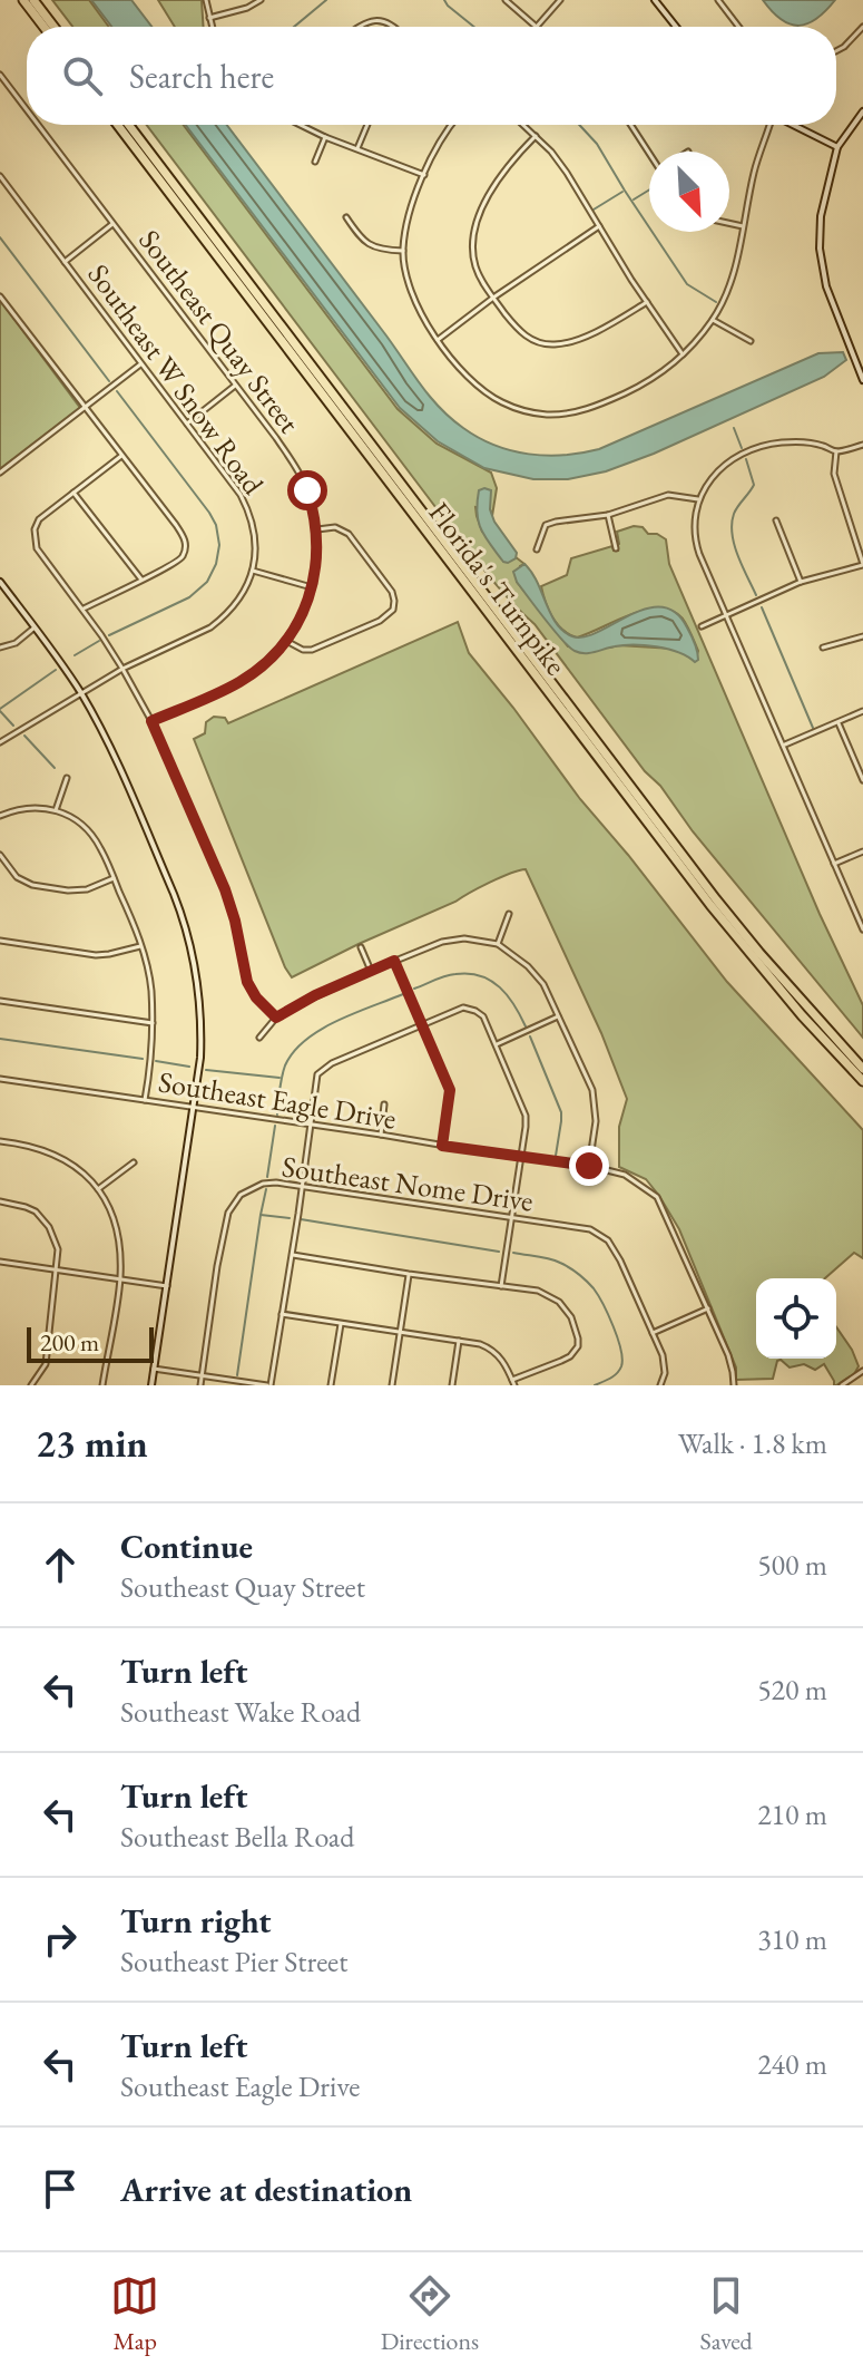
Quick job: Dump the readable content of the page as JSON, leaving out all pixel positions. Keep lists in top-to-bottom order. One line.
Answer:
{"streets":{"highway":["Florida's Turnpike"],"street":["Southeast Quay Street","Southeast W Snow Road","Southeast Eagle Drive","Southeast Nome Drive"]},"scale_bar":"200 m","north":"bottom right","page":{"search":"Search here","scale":"200 m","heading":["23 min","Walk · 1.8 km"],"list":[["Continue","Southeast Quay Street","500 m"],["Turn left","Southeast Wake Road","520 m"],["Turn left","Southeast Bella Road","210 m"],["Turn right","Southeast Pier Street","310 m"],["Turn left","Southeast Eagle Drive","240 m"],"Arrive at destination"],"nav":["Map","Directions","Saved"]}}
